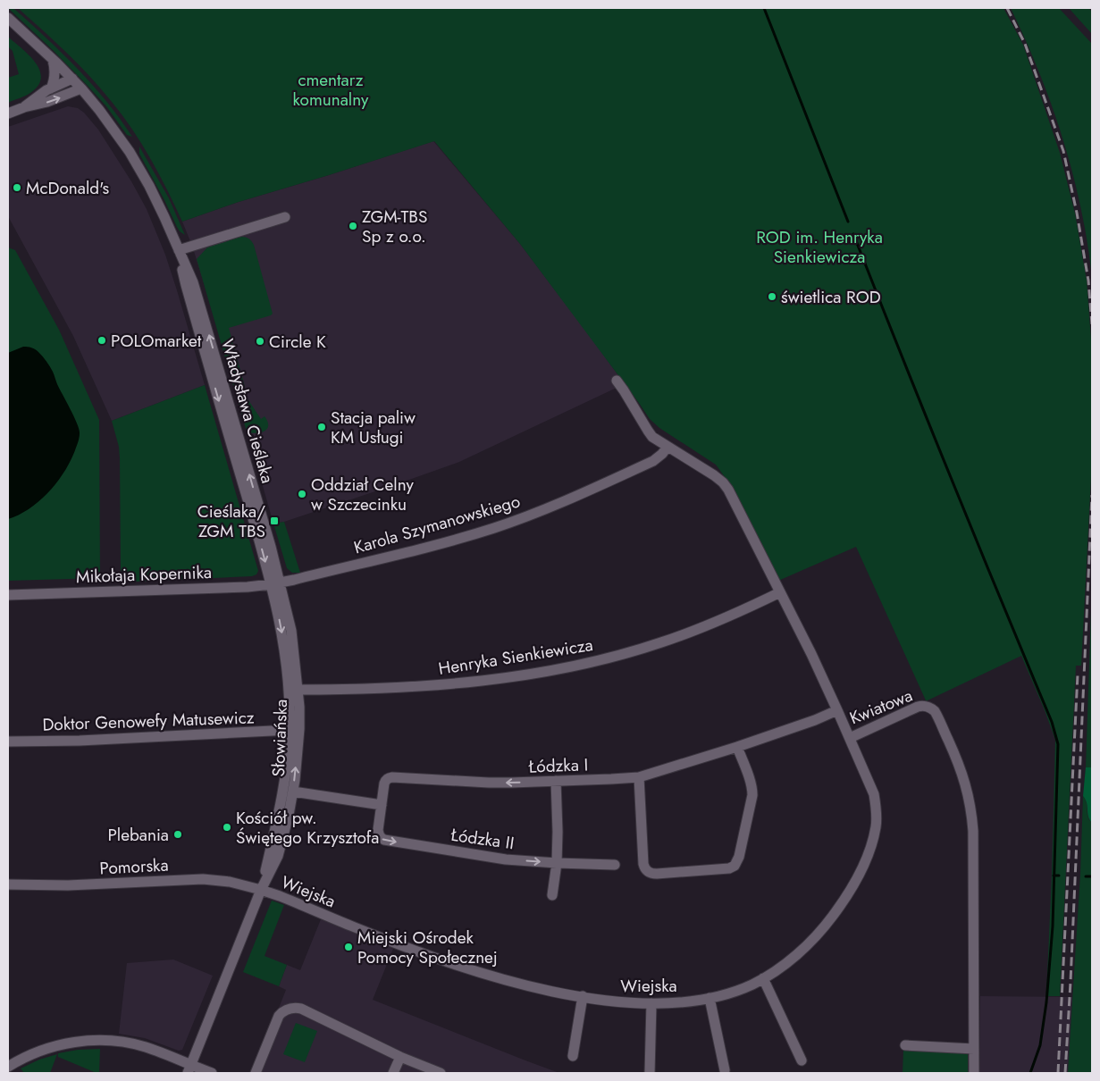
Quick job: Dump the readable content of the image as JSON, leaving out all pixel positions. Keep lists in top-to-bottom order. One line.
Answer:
{"streets":{"street":["Władysława Cieślaka","Karola Szymanowskiego","Mikołaja Kopernika","Henryka Sienkiewicza","Kwiatowa","Doktor Genowefy Matusewicz","Słowiańska","Łódzka I","Łódzka II","Pomorska","Wiejska"]},"crossings":[["Władysława Cieślaka","Karola Szymanowskiego"],["Władysława Cieślaka","Mikołaja Kopernika"],["Władysława Cieślaka","Słowiańska"],["Karola Szymanowskiego","Mikołaja Kopernika"],["Karola Szymanowskiego","Kwiatowa"],["Karola Szymanowskiego","Słowiańska"],["Mikołaja Kopernika","Słowiańska"],["Henryka Sienkiewicza","Kwiatowa"],["Henryka Sienkiewicza","Słowiańska"],["Kwiatowa","Łódzka I"],["Kwiatowa","Wiejska"],["Doktor Genowefy Matusewicz","Słowiańska"],["Słowiańska","Pomorska"],["Słowiańska","Wiejska"],["Łódzka I","Łódzka II"],["Pomorska","Wiejska"]],"one_way":["Łódzka II"],"parks":["cmentarz komunalny","ROD im. Henryka Sienkiewicza"],"places":{"other":["McDonald's","ZGM-TBS Sp z o.o.","świetlica ROD","POLOmarket","Circle K","Stacja paliw KM Usługi","Oddział Celny w Szczecinku","Kościół pw. Świętego Krzysztofa","Plebania","Miejski Ośrodek Pomocy Społecznej"],"transit":["Cieślaka/ ZGM TBS"]}}
